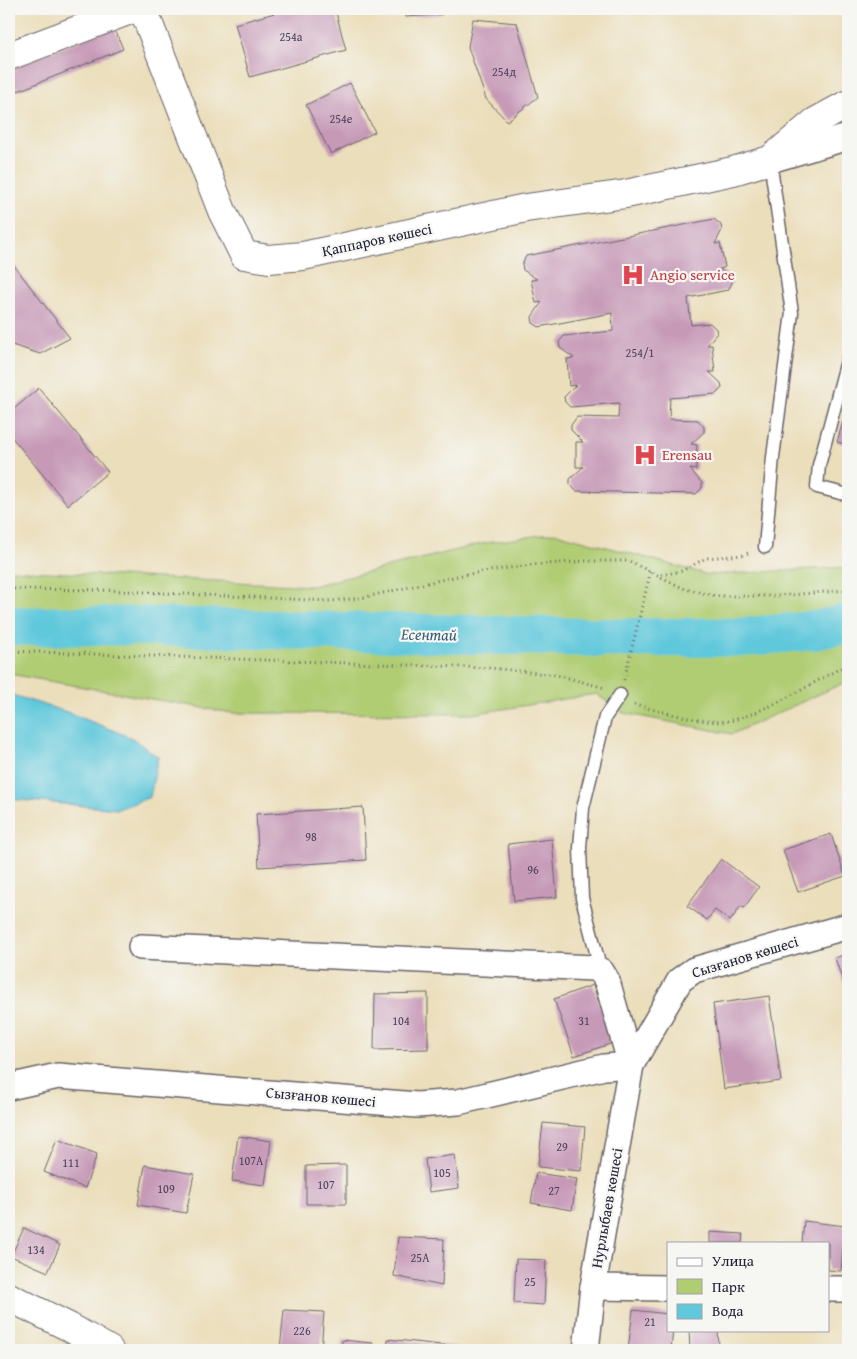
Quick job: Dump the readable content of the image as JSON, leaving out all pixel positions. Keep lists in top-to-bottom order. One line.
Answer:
{"streets":{"street":["Қаппаров көшесі","Сызғанов көшесі","Нурлыбаев көшесі"]},"crossings":[["Сызғанов көшесі","Нурлыбаев көшесі"]],"water":["Есентай"],"places":{"hospital":["Angio service","Erensau"]},"house_numbers":["254а","254д","254е","254/1","98","96","104","31","29","107А","111","105","107","109","27","134","25А","25","21","226"],"legend":["Улица","Парк","Вода"]}
